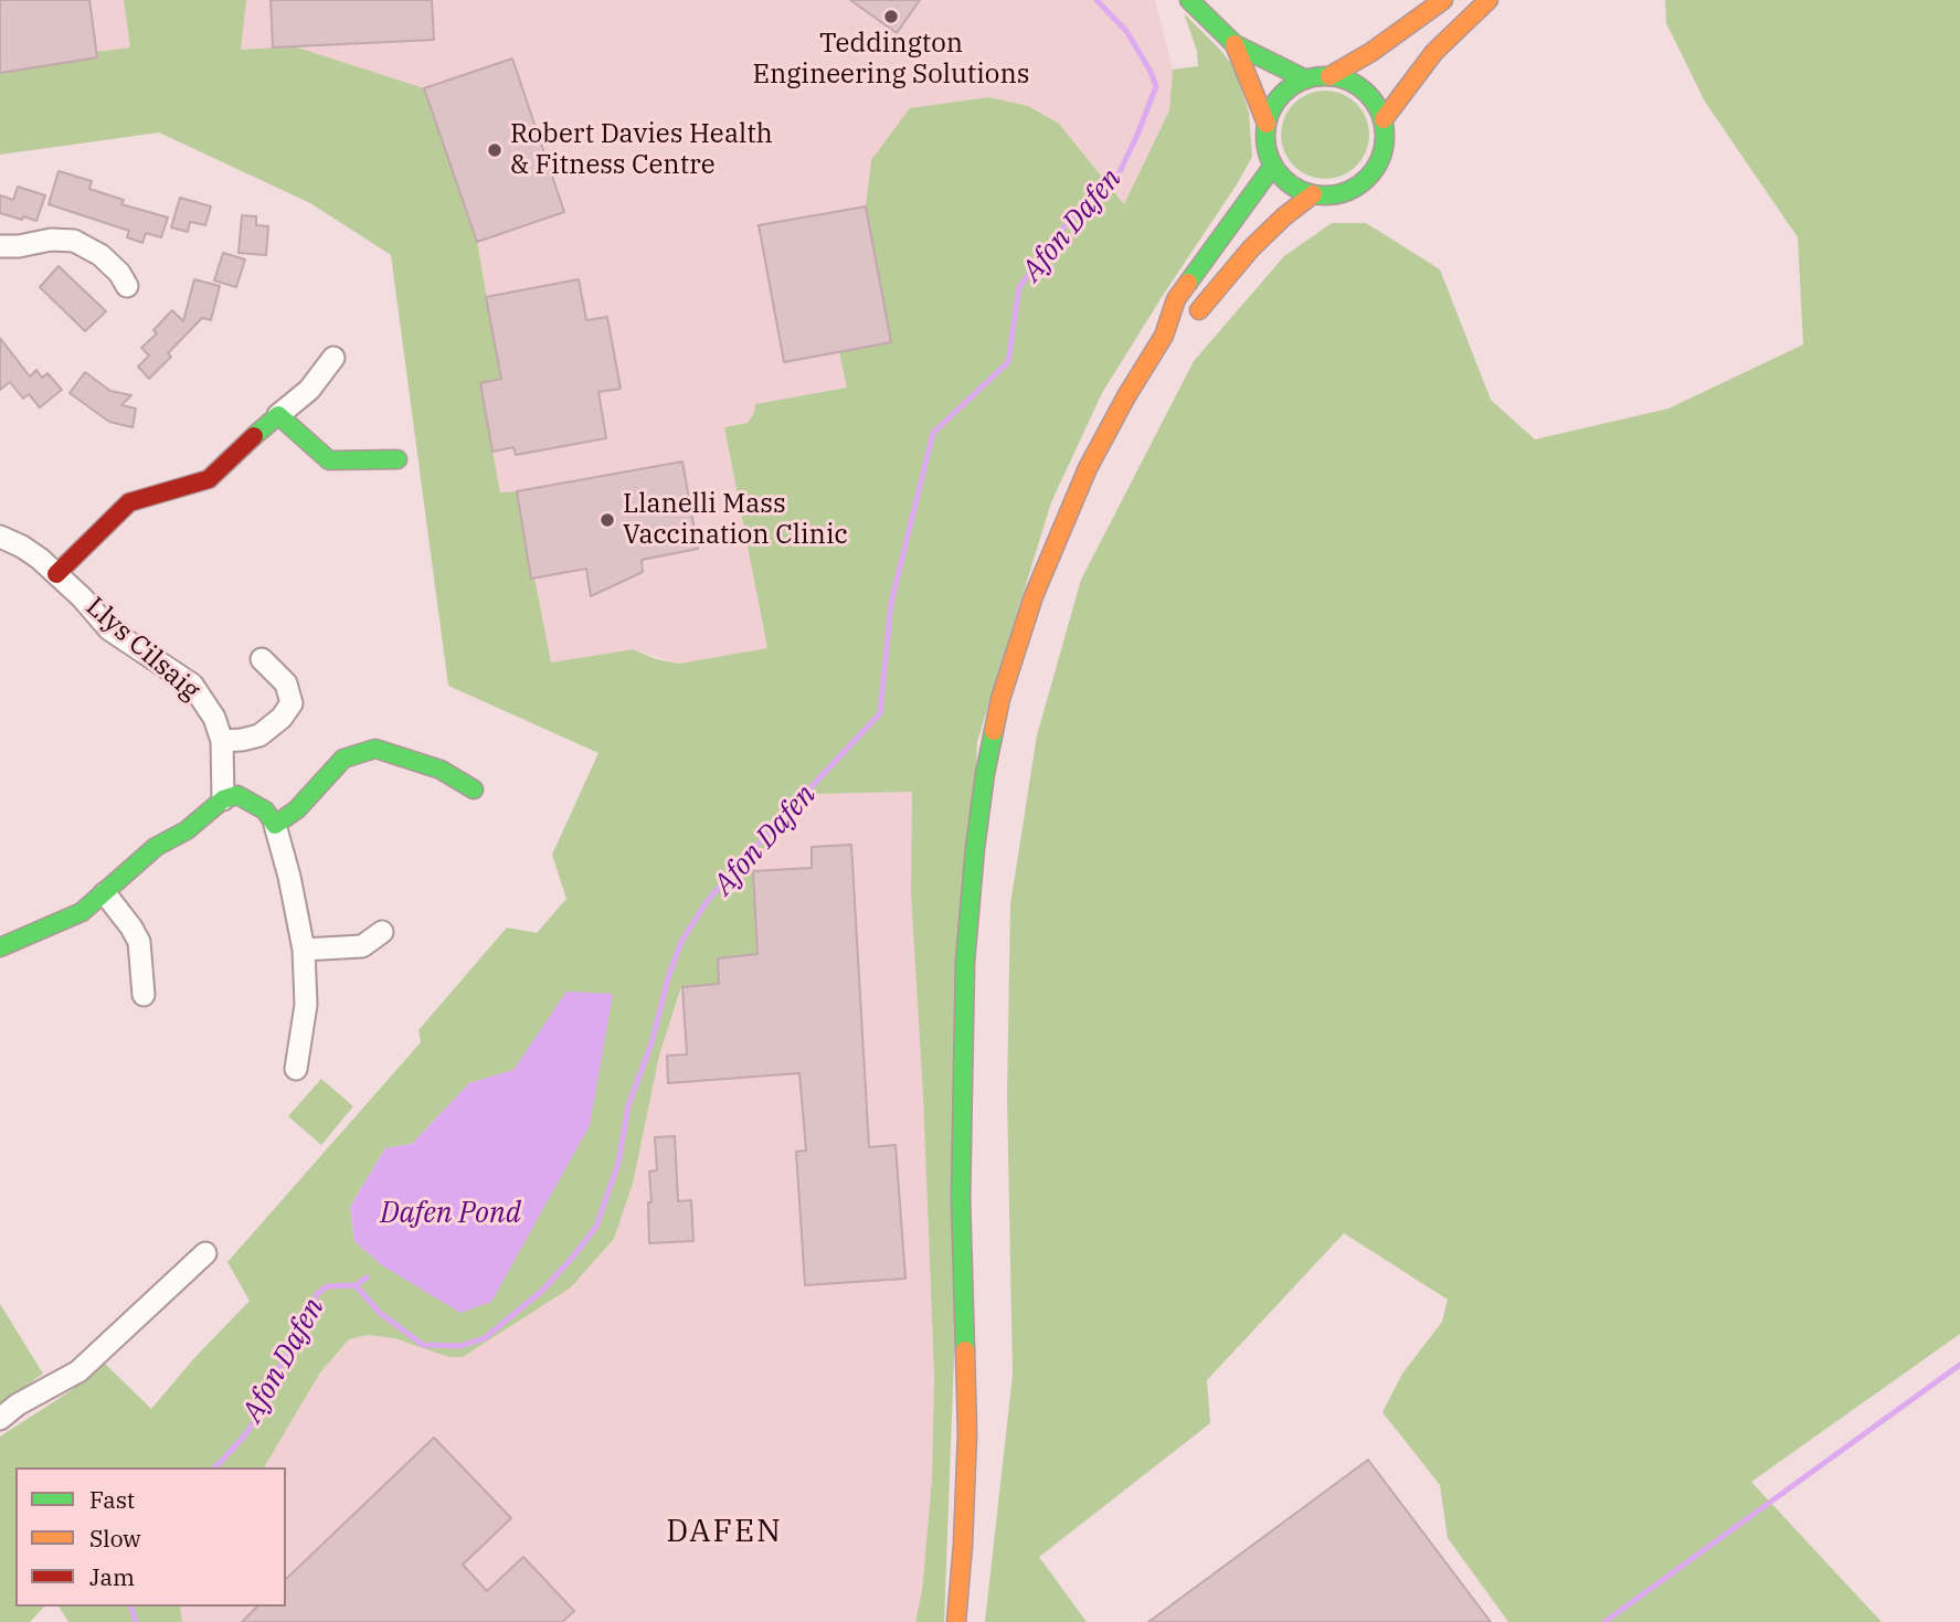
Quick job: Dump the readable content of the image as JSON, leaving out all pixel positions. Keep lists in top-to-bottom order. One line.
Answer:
{"streets":{"street":["Llys Cilsaig"]},"districts":["DAFEN"],"water":["Afon Dafen","Dafen Pond"],"places":["Teddington Engineering Solutions","Robert Davies Health & Fitness Centre","Llanelli Mass Vaccination Clinic"],"legend":["Fast","Slow","Jam"]}
